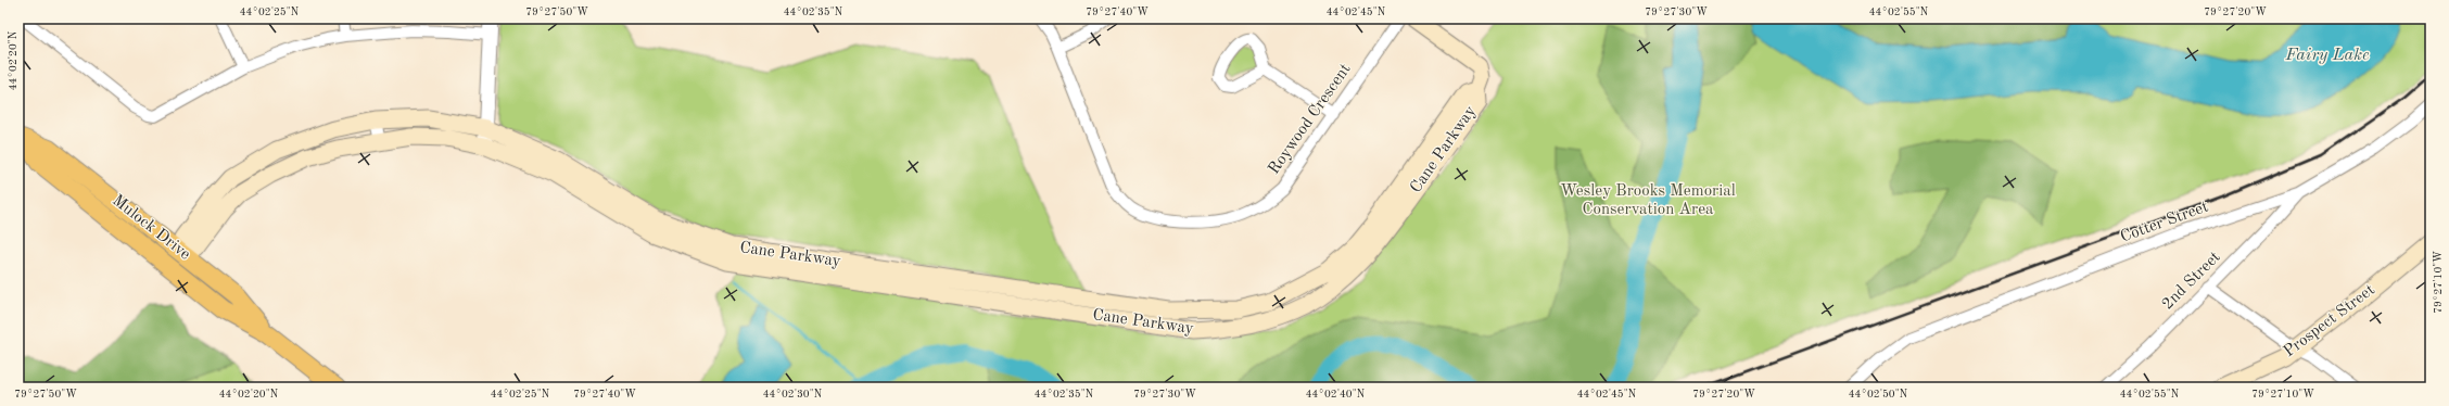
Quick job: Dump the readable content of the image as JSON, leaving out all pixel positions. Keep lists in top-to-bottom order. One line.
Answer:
{"streets":{"main road":["Cane Parkway","Mulock Drive","Prospect Street"],"street":["Roywood Crescent","Cotter Street","2nd Street"]},"crossings":[["Cane Parkway","Mulock Drive"],["Cotter Street","2nd Street"]],"water":["Fairy Lake"],"parks":["Wesley Brooks Memorial Conservation Area"],"coordinates":["44°02'25\"N","79°27'50\"W","44°02'35\"N","79°27'40\"W","44°02'45\"N","79°27'30\"W","44°02'55\"N","79°27'20\"W","44°02'20\"N","79°27'10\"W","44°02'30\"N","44°02'40\"N","44°02'50\"N"]}
